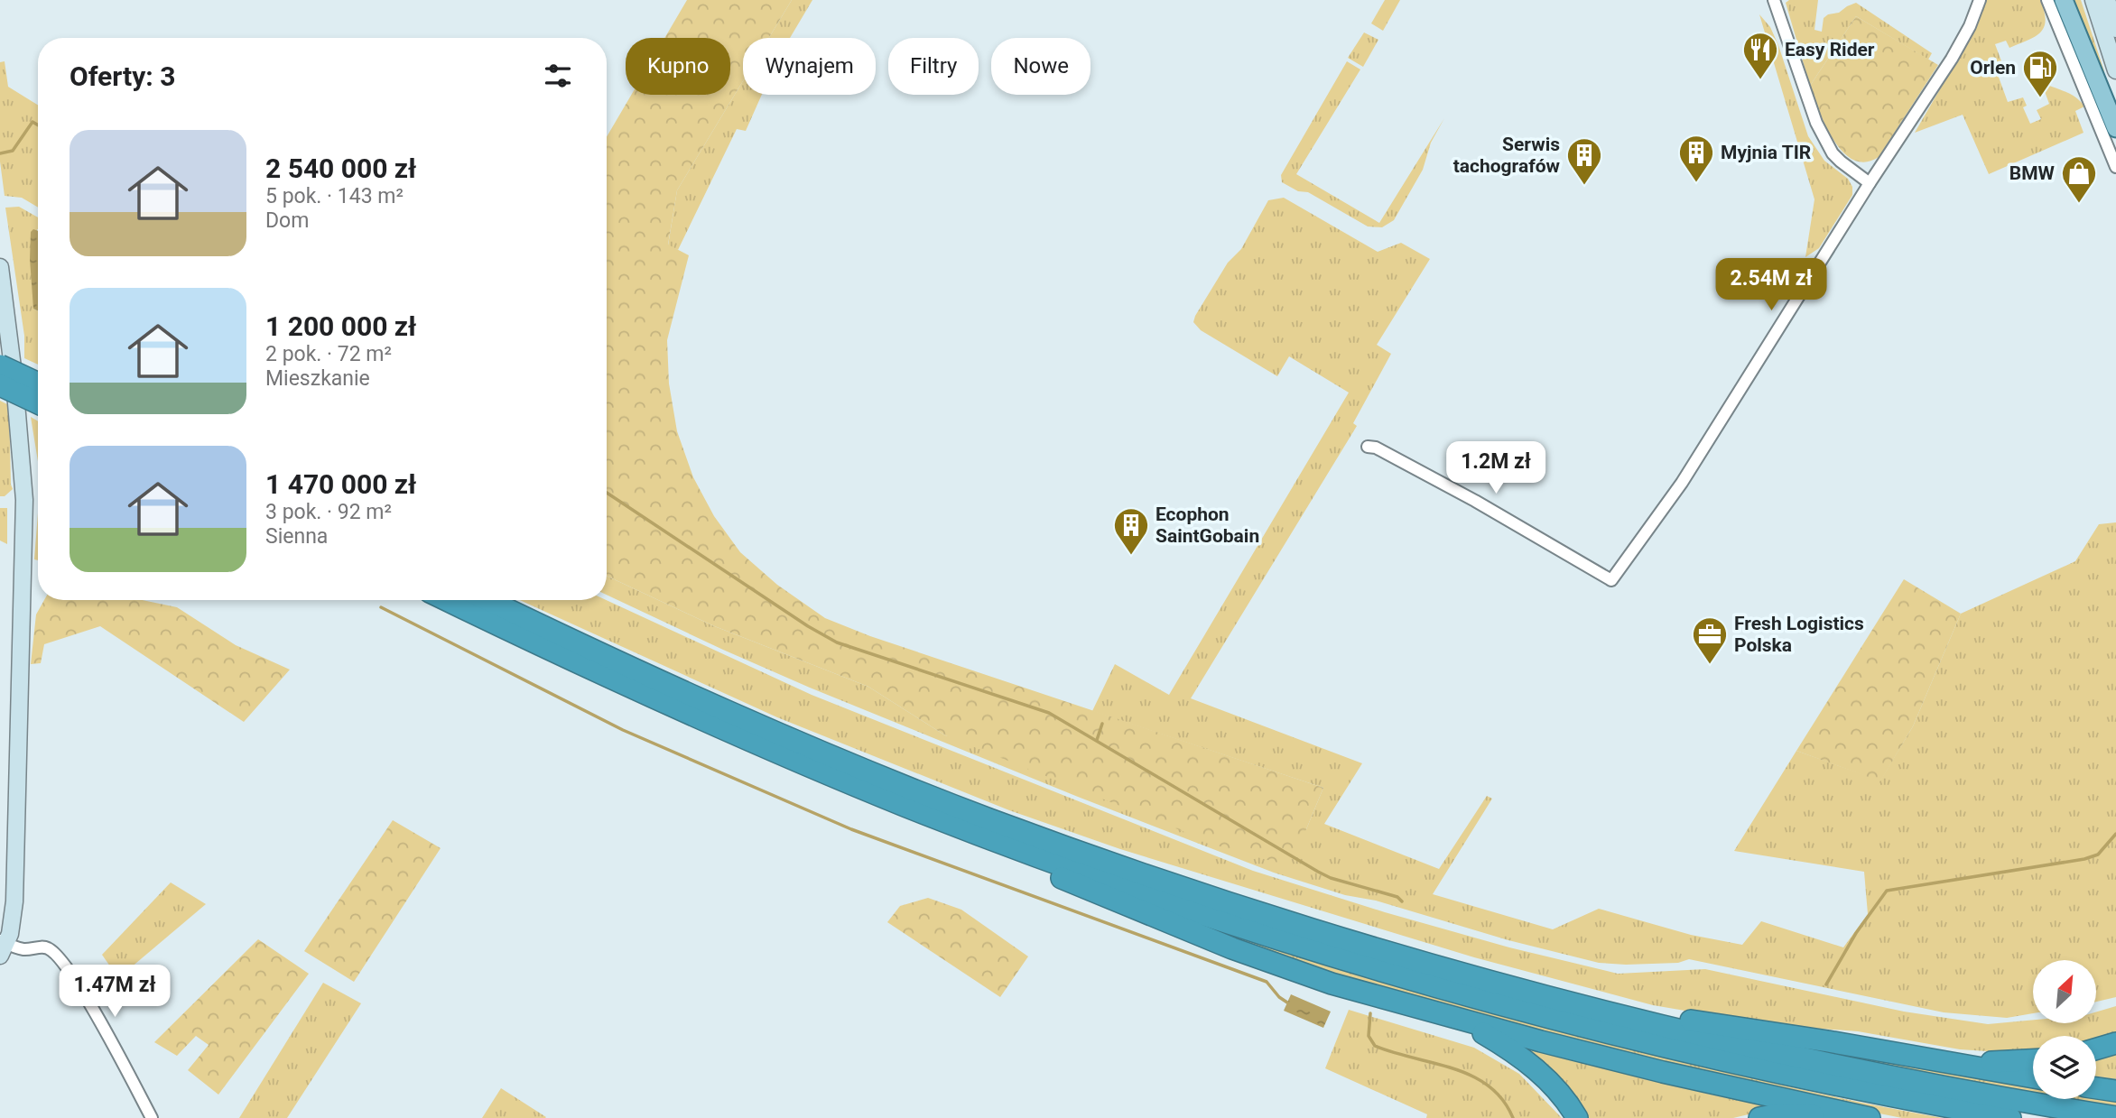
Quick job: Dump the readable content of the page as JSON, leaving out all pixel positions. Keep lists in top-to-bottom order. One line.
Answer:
{"places":{"restaurant":["Easy Rider"],"fuel station":["Orlen"],"building":["Myjnia TIR","Serwis tachografów","Ecophon SaintGobain"],"shop":["BMW"],"office":["Fresh Logistics Polska"]},"north":"top right","page":{"chip":["Kupno","Wynajem","Filtry","Nowe"],"heading":"Oferty: 3","list":[{"name":"2 540 000 zł","note":"5 pok. · 143 m² · Dom"},{"name":"1 200 000 zł","note":"2 pok. · 72 m² · Mieszkanie"},{"name":"1 470 000 zł","note":"3 pok. · 92 m² · Sienna"}],"price":["2.54M zł","1.2M zł","1.47M zł"]}}
